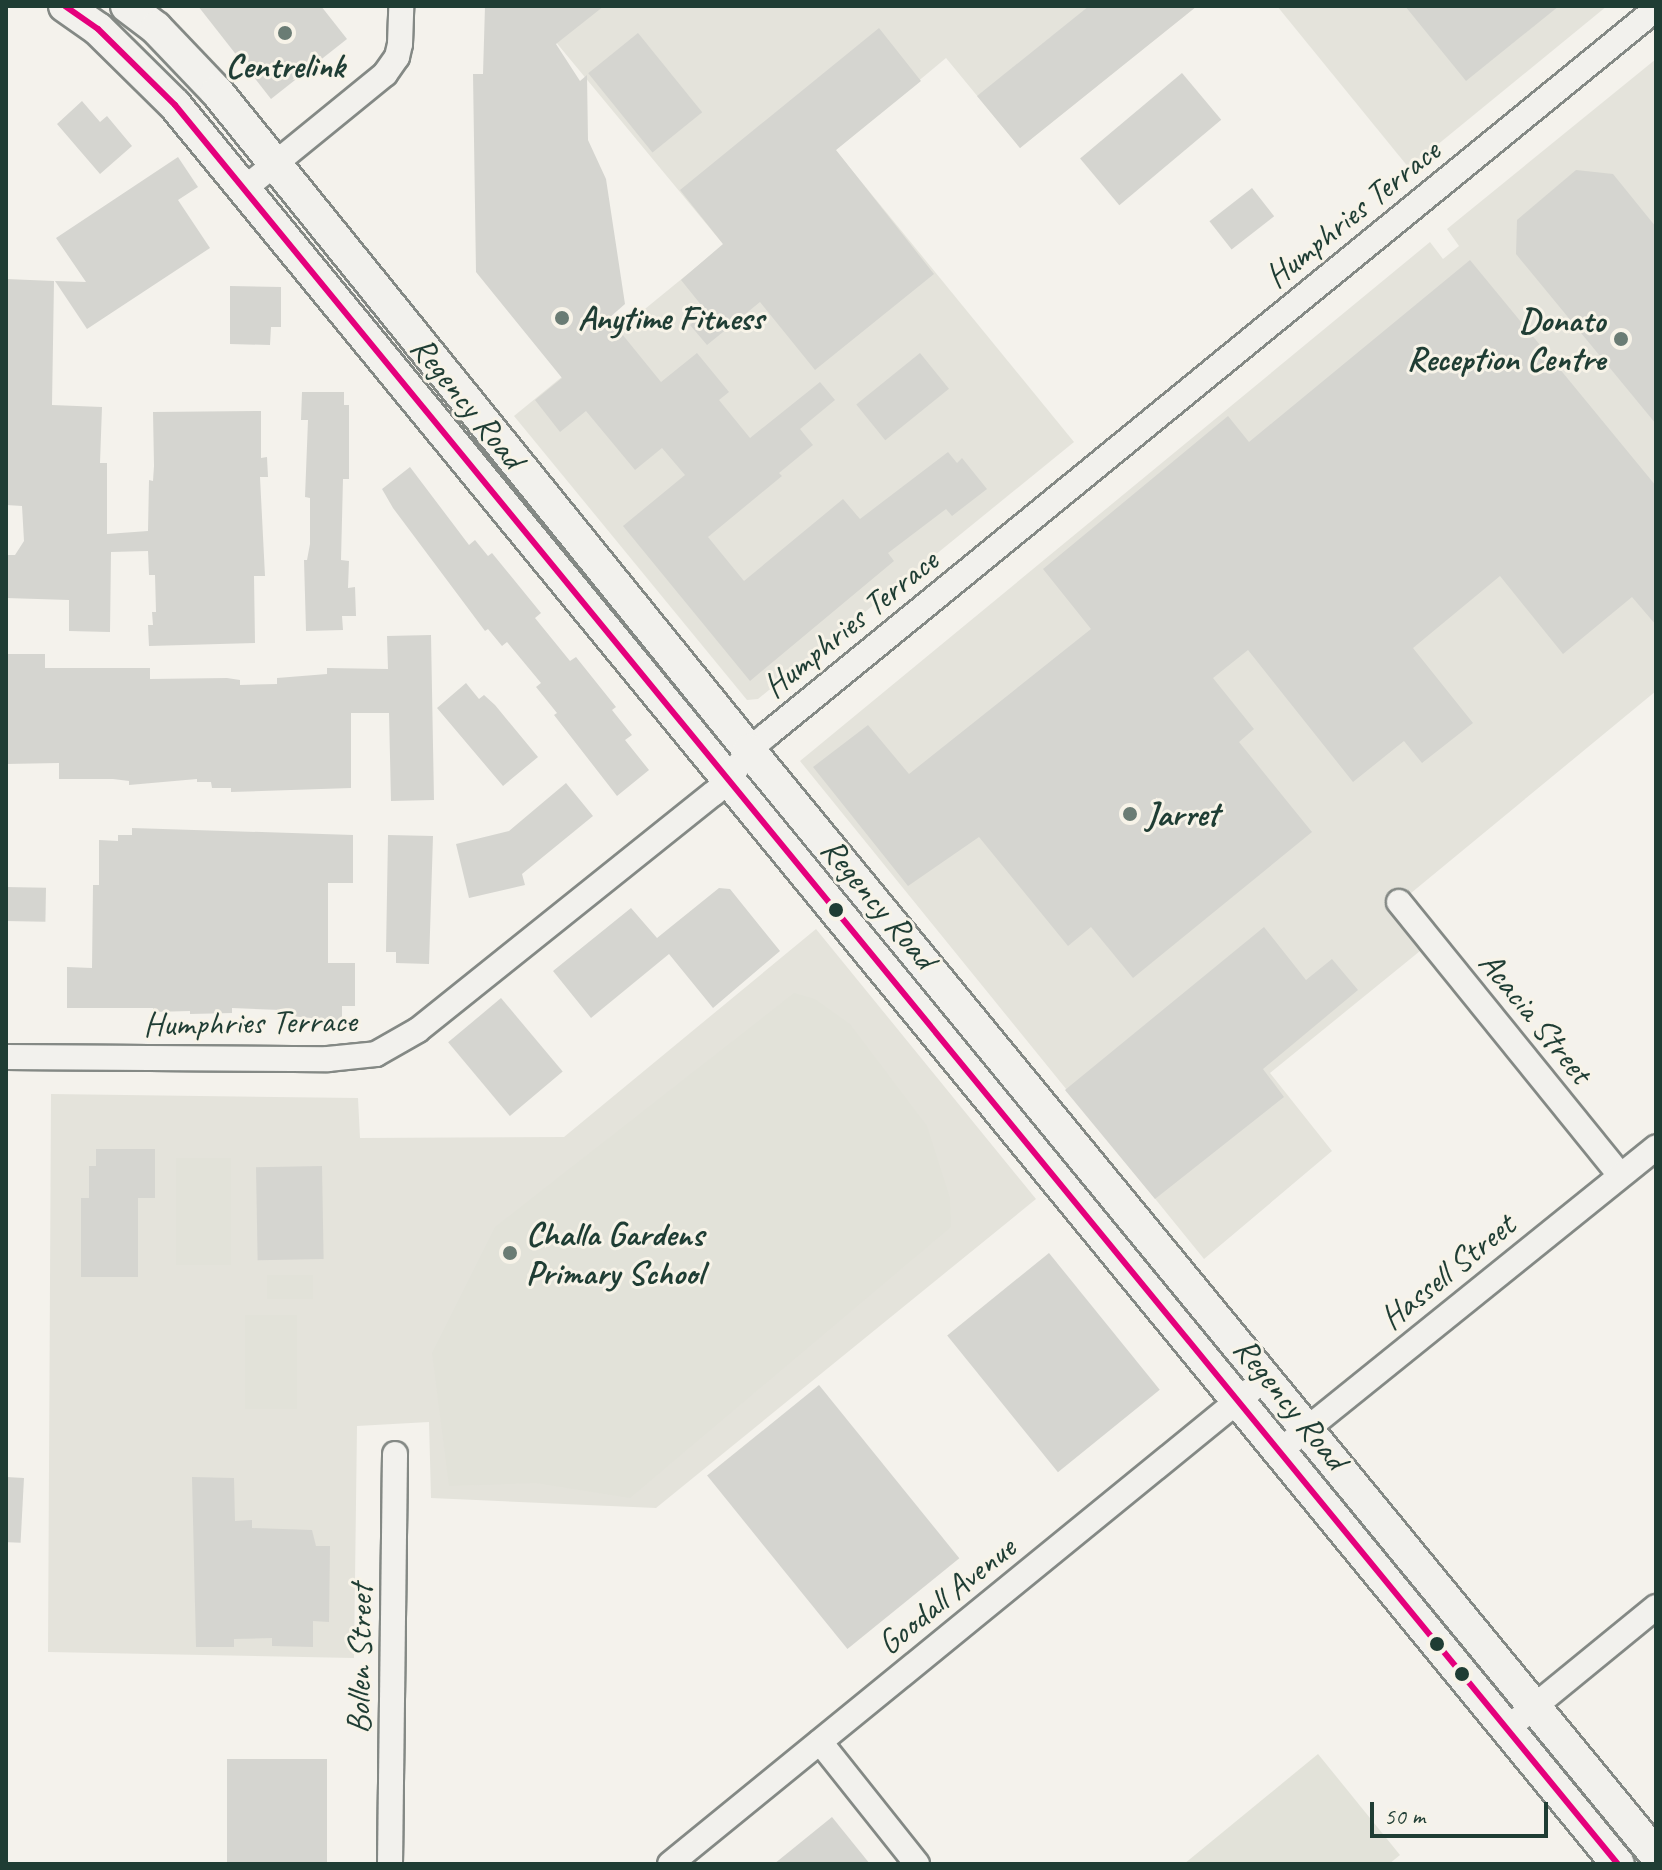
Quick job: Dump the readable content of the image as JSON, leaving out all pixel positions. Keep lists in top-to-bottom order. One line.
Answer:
{"streets":{"main road":["Regency Road"],"street":["Humphries Terrace","Acacia Street","Hassell Street","Goodall Avenue","Bollen Street"]},"crossings":[["Humphries Terrace","Regency Road"],["Regency Road","Hassell Street"],["Regency Road","Goodall Avenue"],["Acacia Street","Hassell Street"]],"places":["Centrelink","Anytime Fitness","Donato Reception Centre","Jarret","Challa Gardens Primary School"],"scale_bar":"50 m"}
